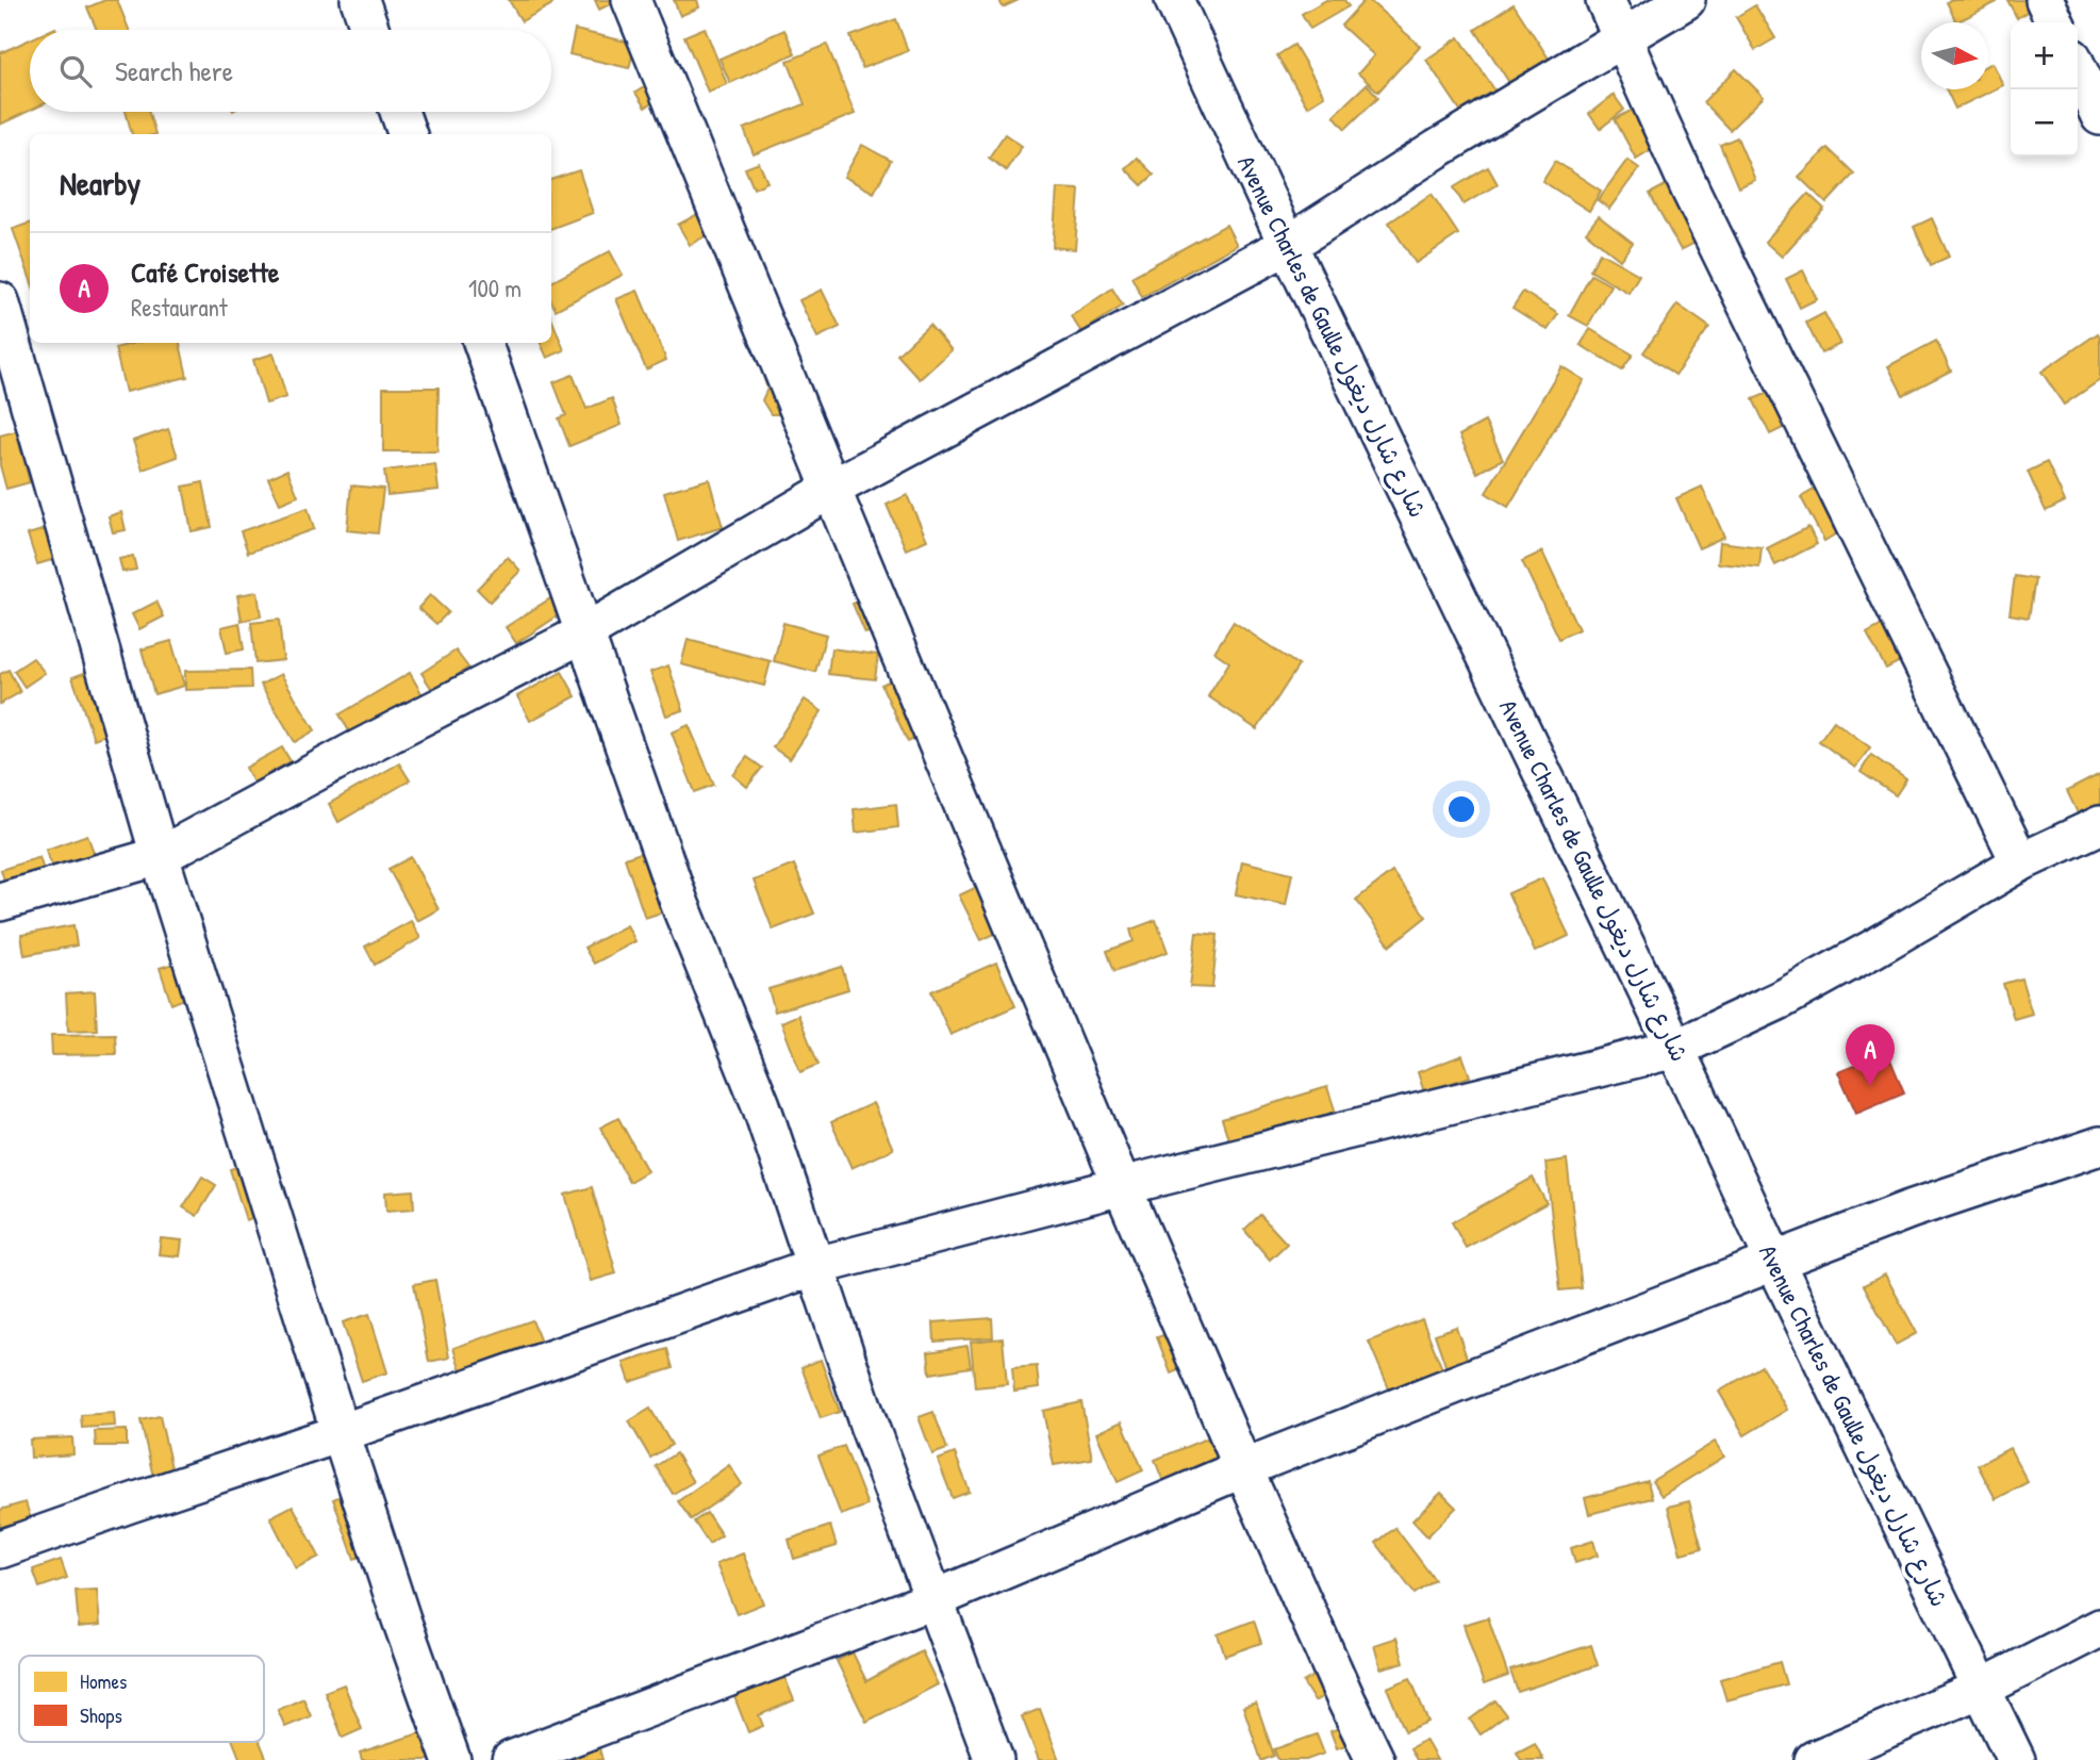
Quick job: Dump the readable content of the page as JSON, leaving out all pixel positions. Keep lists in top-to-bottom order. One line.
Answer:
{"streets":{"street":["Avenue Charles de Gaulle شارع شارل ديغول"]},"legend":["Homes","Shops"],"north":"right","page":{"map_buttons":["+","−"],"search":"Search here","heading":"Nearby","list":[{"mark":"A","name":"Café Croisette","note":"Restaurant","value":"100 m"}],"pins":"A"}}
